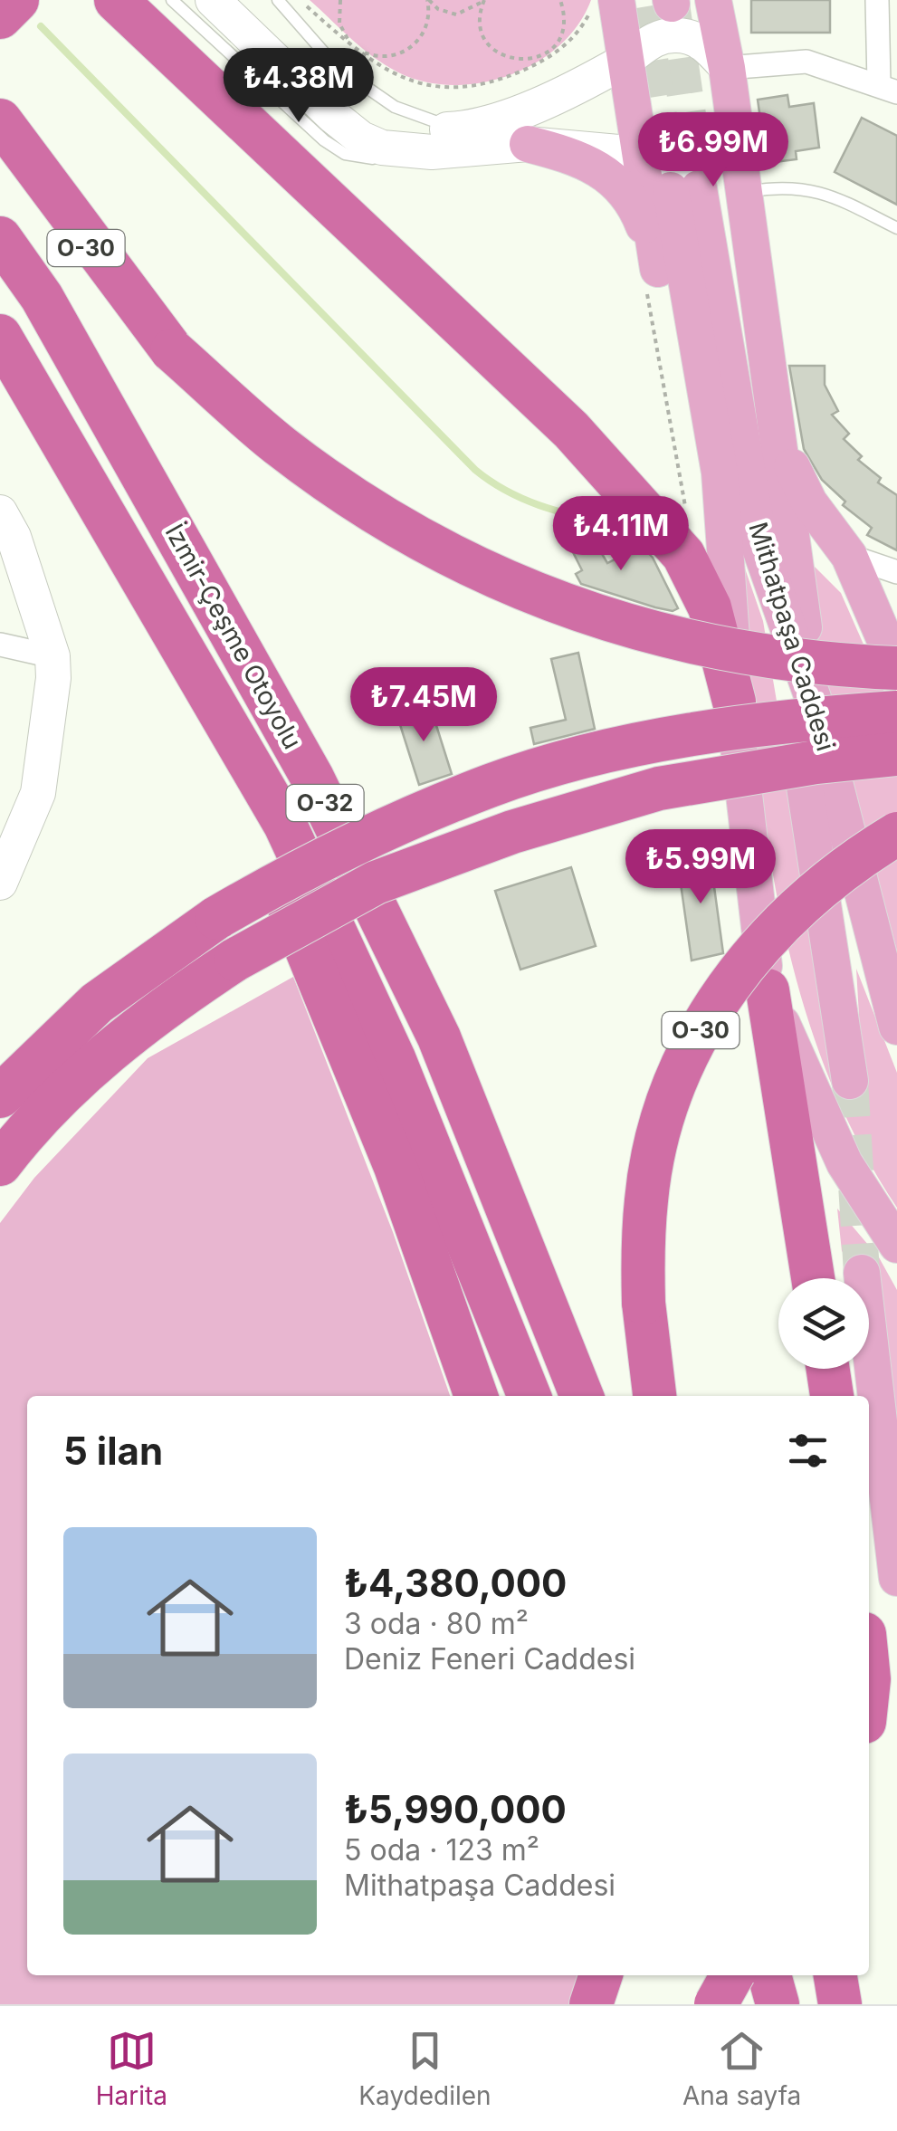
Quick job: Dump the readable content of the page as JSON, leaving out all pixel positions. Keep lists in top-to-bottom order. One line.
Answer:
{"streets":{"highway":["O-30","İzmir-Çeşme Otoyolu","O-32"],"main road":["Mithatpaşa Caddesi"]},"page":{"price":["₺4.38M","₺6.99M","₺4.11M","₺7.45M","₺5.99M"],"heading":"5 ilan","list":[{"name":"₺4,380,000","note":"3 oda · 80 m² · Deniz Feneri Caddesi"},{"name":"₺5,990,000","note":"5 oda · 123 m² · Mithatpaşa Caddesi"}],"tabs":["Harita","Kaydedilen","Ana sayfa"]}}
